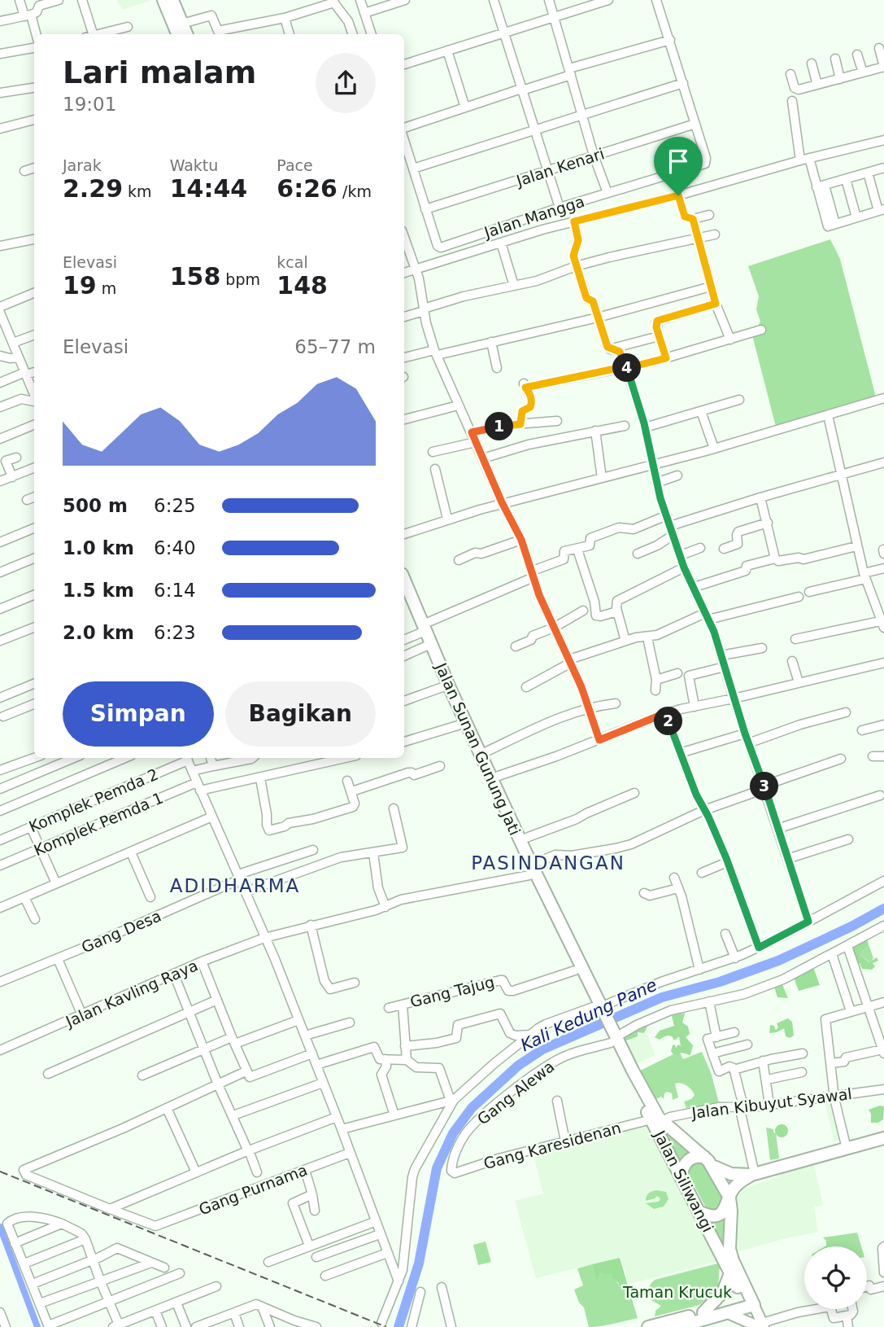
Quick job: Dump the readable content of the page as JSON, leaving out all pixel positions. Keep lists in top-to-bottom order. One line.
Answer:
{"streets":{"highway":["Jalan Sunan Gunung Jati","Jalan Siliwangi"],"street":["Jalan Kenari","Jalan Mangga","Komplek Pemda 2","Komplek Pemda 1","Gang Desa","Gang Tajug","Jalan Kavling Raya","Gang Alewa","Jalan Kibuyut Syawal","Gang Karesidenan","Gang Purnama"]},"crossings":[["Jalan Kenari","Jalan Mangga"],["Jalan Sunan Gunung Jati","Jalan Kavling Raya"],["Gang Alewa","Gang Karesidenan"],["Gang Alewa","Jalan Siliwangi"],["Jalan Kibuyut Syawal","Gang Karesidenan"],["Jalan Kibuyut Syawal","Jalan Siliwangi"],["Gang Karesidenan","Jalan Siliwangi"]],"districts":["PASINDANGAN","ADIDHARMA"],"water":["Kali Kedung Pane"],"parks":["Taman Krucuk"],"page":{"heading":["Lari malam","19:01"],"stats":[["Jarak","2.29 km"],["Waktu","14:44"],["Pace","6:26 /km"],["Elevasi","19 m"],["158 bpm"],["kcal","148"]],"chart":["Elevasi","65–77 m"],"pins":["4","1","2","3"],"list":[{"name":"500 m","note":"6:25"},{"name":"1.0 km","note":"6:40"},{"name":"1.5 km","note":"6:14"},{"name":"2.0 km","note":"6:23"}],"buttons":["Simpan","Bagikan"]}}
